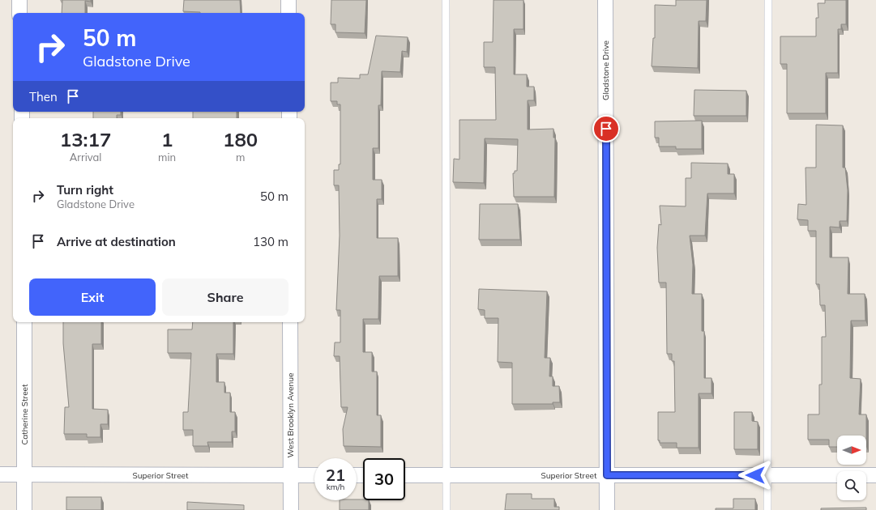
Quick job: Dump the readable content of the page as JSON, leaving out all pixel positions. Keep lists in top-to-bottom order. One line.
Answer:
{"streets":{"street":["Gladstone Drive","Catherine Street","West Brooklyn Avenue","Superior Street"]},"crossings":[["Gladstone Drive","Superior Street"],["Catherine Street","Superior Street"],["West Brooklyn Avenue","Superior Street"]],"north":"right","page":{"turn":["50 m","Gladstone Drive"],"then":"Then","eta":["13:17","Arrival","1","min","180","m"],"list":[{"name":"Turn right","note":"Gladstone Drive","value":"50 m"},{"name":"Arrive at destination","value":"130 m"}],"buttons":["Exit","Share"],"speed":"21 km/h","limit":"30"}}
